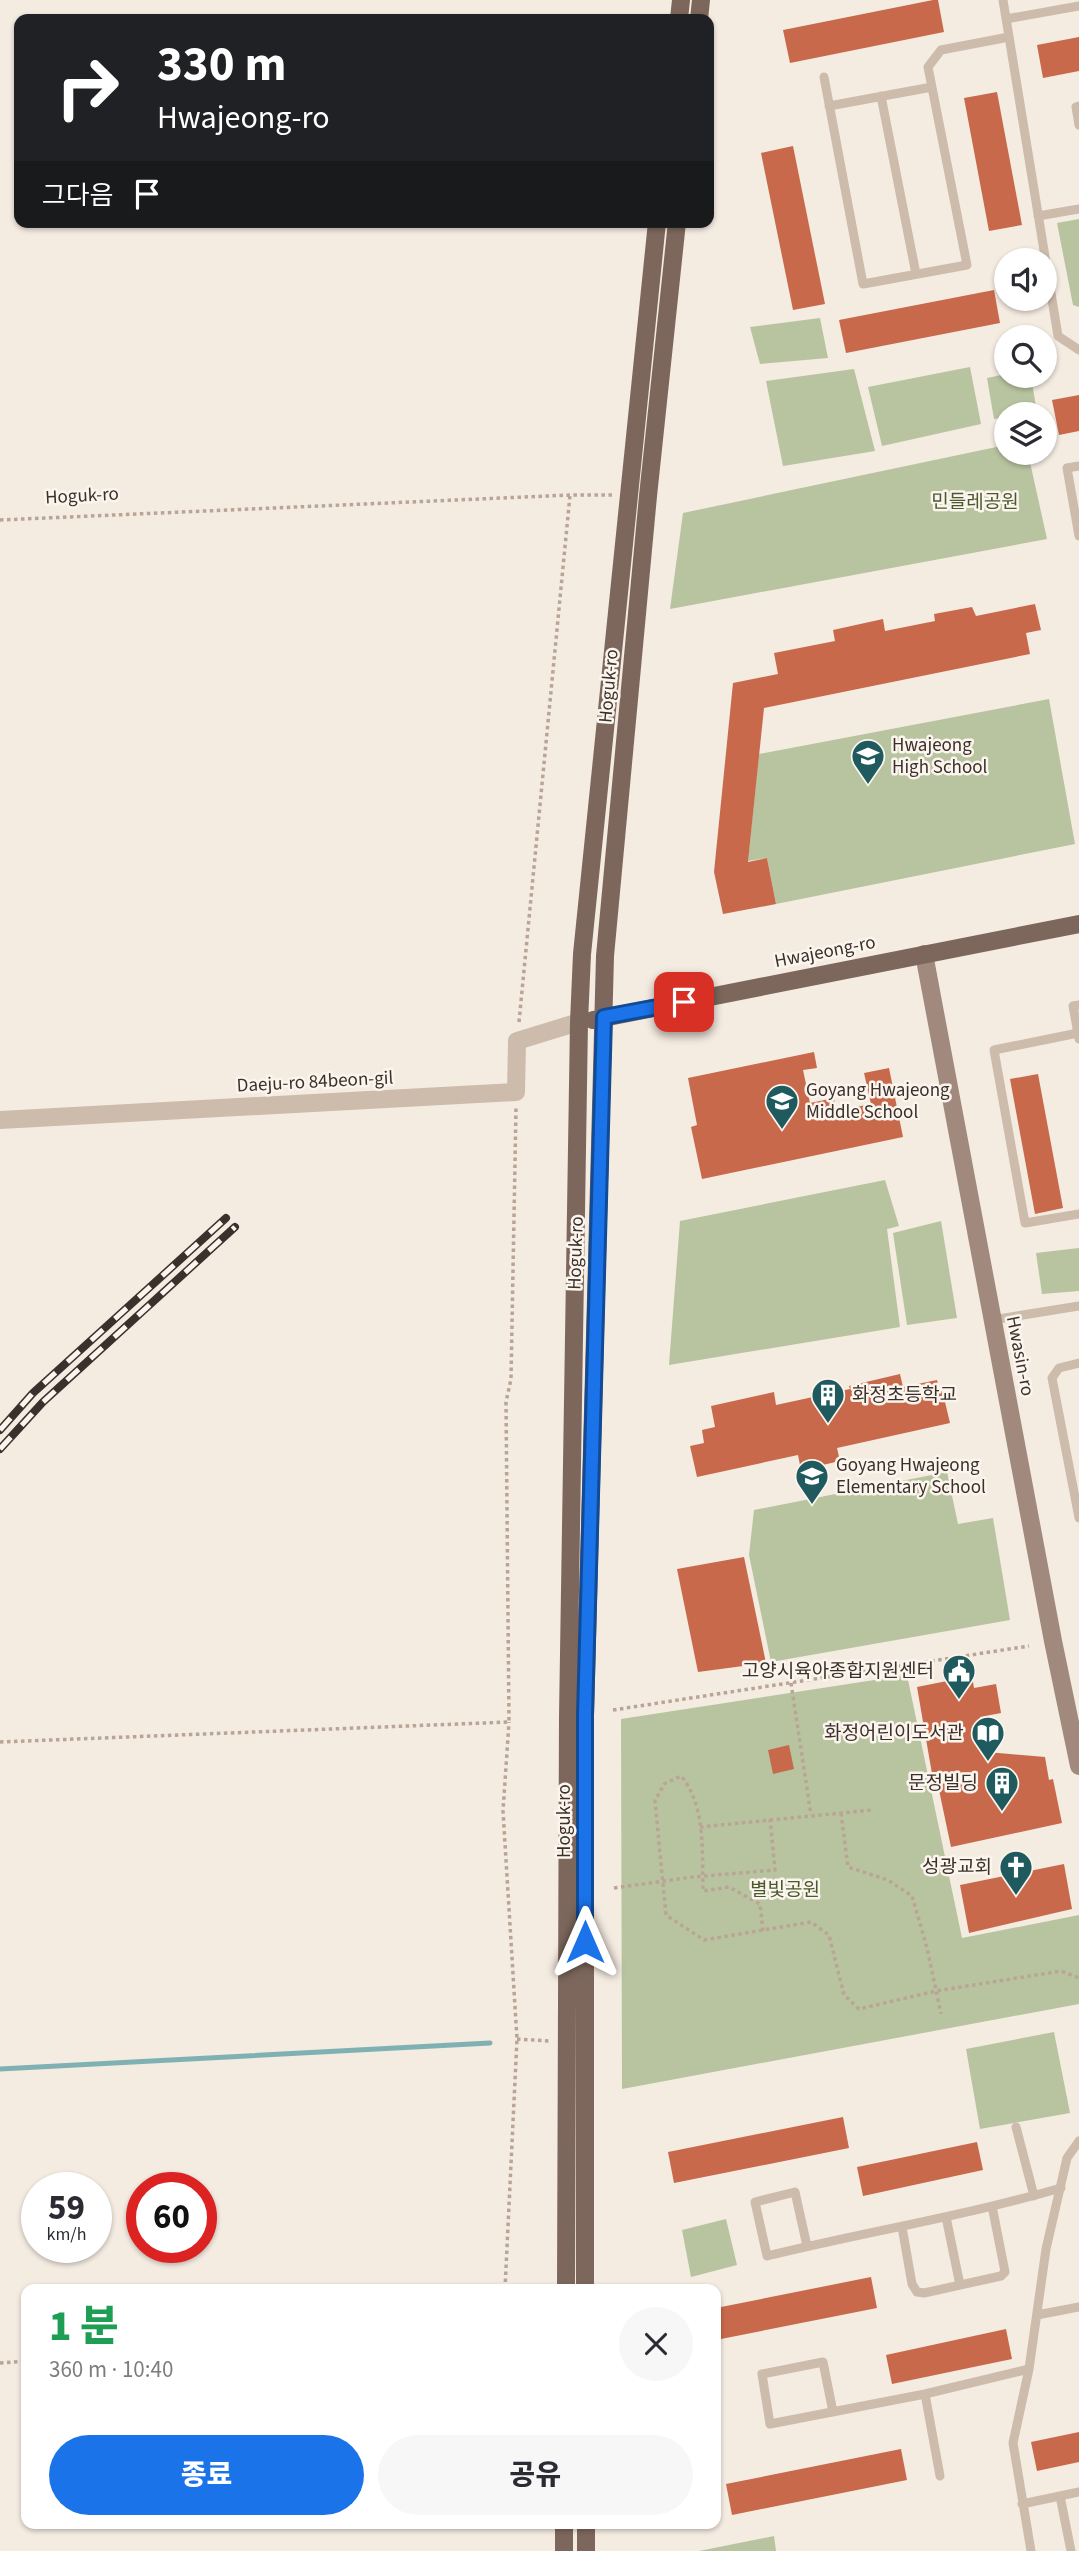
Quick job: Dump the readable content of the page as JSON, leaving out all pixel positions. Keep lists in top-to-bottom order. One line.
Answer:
{"streets":{"main road":["Hoguk-ro","Hwajeong-ro","Hwasin-ro"],"street":["Daeju-ro 84beon-gil"]},"crossings":[["Hoguk-ro","Hwajeong-ro"],["Hwajeong-ro","Hwasin-ro"]],"parks":["민들레공원","별빛공원"],"places":{"school or university":["Hwajeong High School","Goyang Hwajeong Middle School","Goyang Hwajeong Elementary School"],"building":["화정초등학교","문정빌딩"],"public building":["고양시육아종합지원센터"],"library":["화정어린이도서관"],"church":["성광교회"]},"page":{"turn":["330 m","Hwajeong-ro"],"then":"그다음","speed":"59 km/h","limit":"60","heading":["1 분","360 m · 10:40"],"buttons":["종료","공유"]}}
